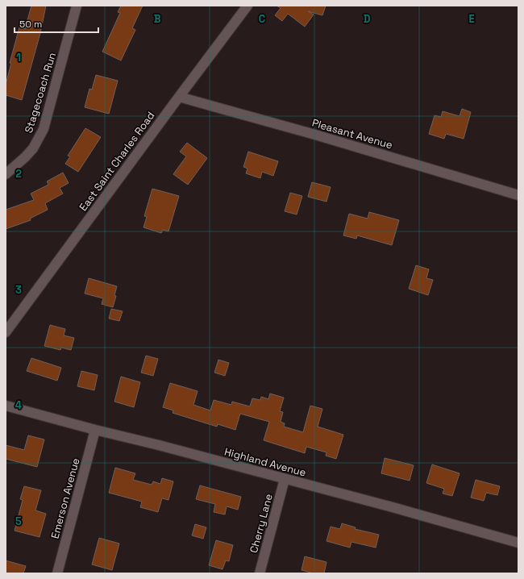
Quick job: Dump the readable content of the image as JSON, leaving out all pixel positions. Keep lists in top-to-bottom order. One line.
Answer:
{"streets":{"street":["Stagecoach Run","Pleasant Avenue","East Saint Charles Road","Highland Avenue","Emerson Avenue","Cherry Lane"]},"crossings":[["Pleasant Avenue","East Saint Charles Road"],["Highland Avenue","Emerson Avenue"],["Highland Avenue","Cherry Lane"]],"scale_bar":"50 m","grid":{"columns":["B","C","D","E"],"rows":["1","2","3","4","5"]}}
